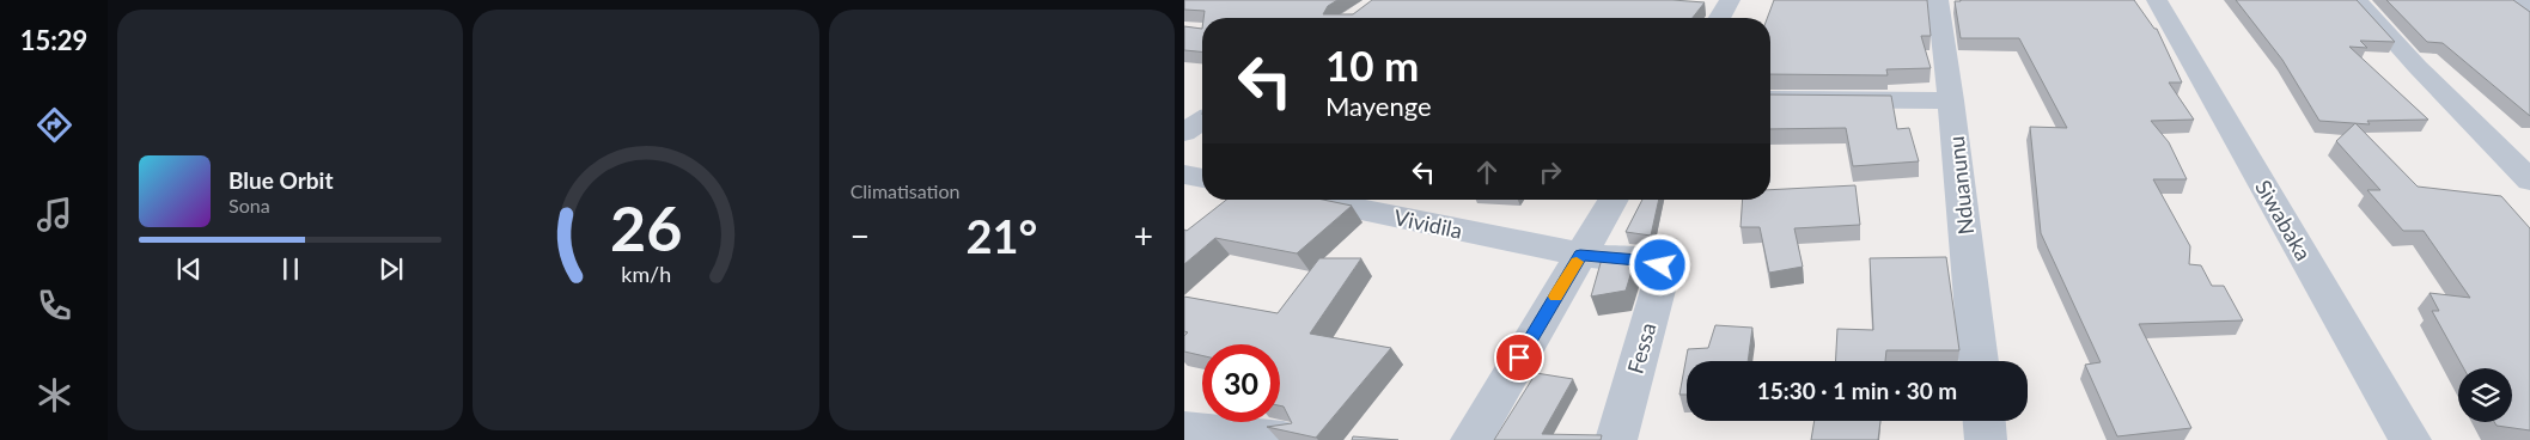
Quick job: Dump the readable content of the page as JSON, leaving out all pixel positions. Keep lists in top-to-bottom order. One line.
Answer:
{"streets":{"street":["Nduanunu","Siwabaka","Vividila","Fessa"]},"crossings":[["Vividila","Fessa"]],"page":{"tabs":"15:29","tile":"Climatisation","turn":["10 m","Mayenge"],"song":["Blue Orbit","Sona"],"heat":["−","21°","+"],"limit":"30","trip":"15:30 · 1 min · 30 m","gauge":["26","km/h"]}}
